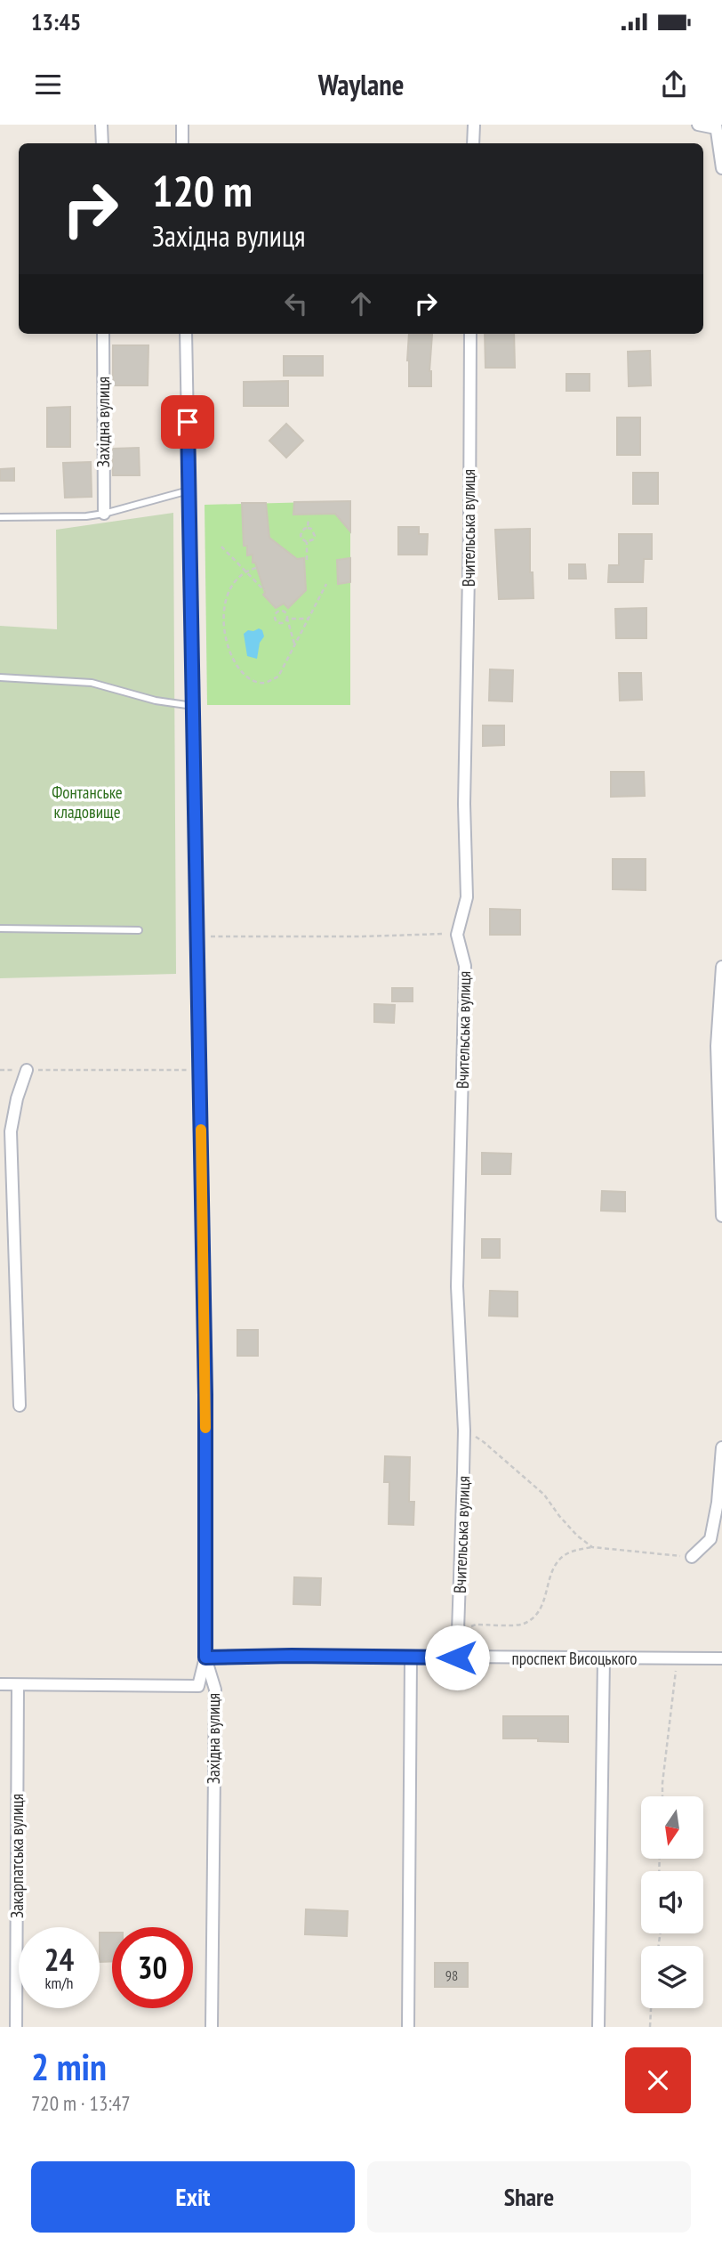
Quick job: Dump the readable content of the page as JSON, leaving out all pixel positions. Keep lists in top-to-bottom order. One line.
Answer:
{"streets":{"street":["Західна вулиця","Вчительська вулиця","проспект Висоцького","Закарпатська вулиця"]},"crossings":[["Західна вулиця","проспект Висоцького"],["Вчительська вулиця","проспект Висоцького"]],"parks":["Фонтанське кладовище"],"house_numbers":["98"],"north":"bottom","page":{"status":"13:45","header":"Waylane","turn":["120 m","Західна вулиця"],"speed":"24 km/h","limit":"30","heading":["2 min","720 m · 13:47"],"buttons":["Exit","Share"]}}
